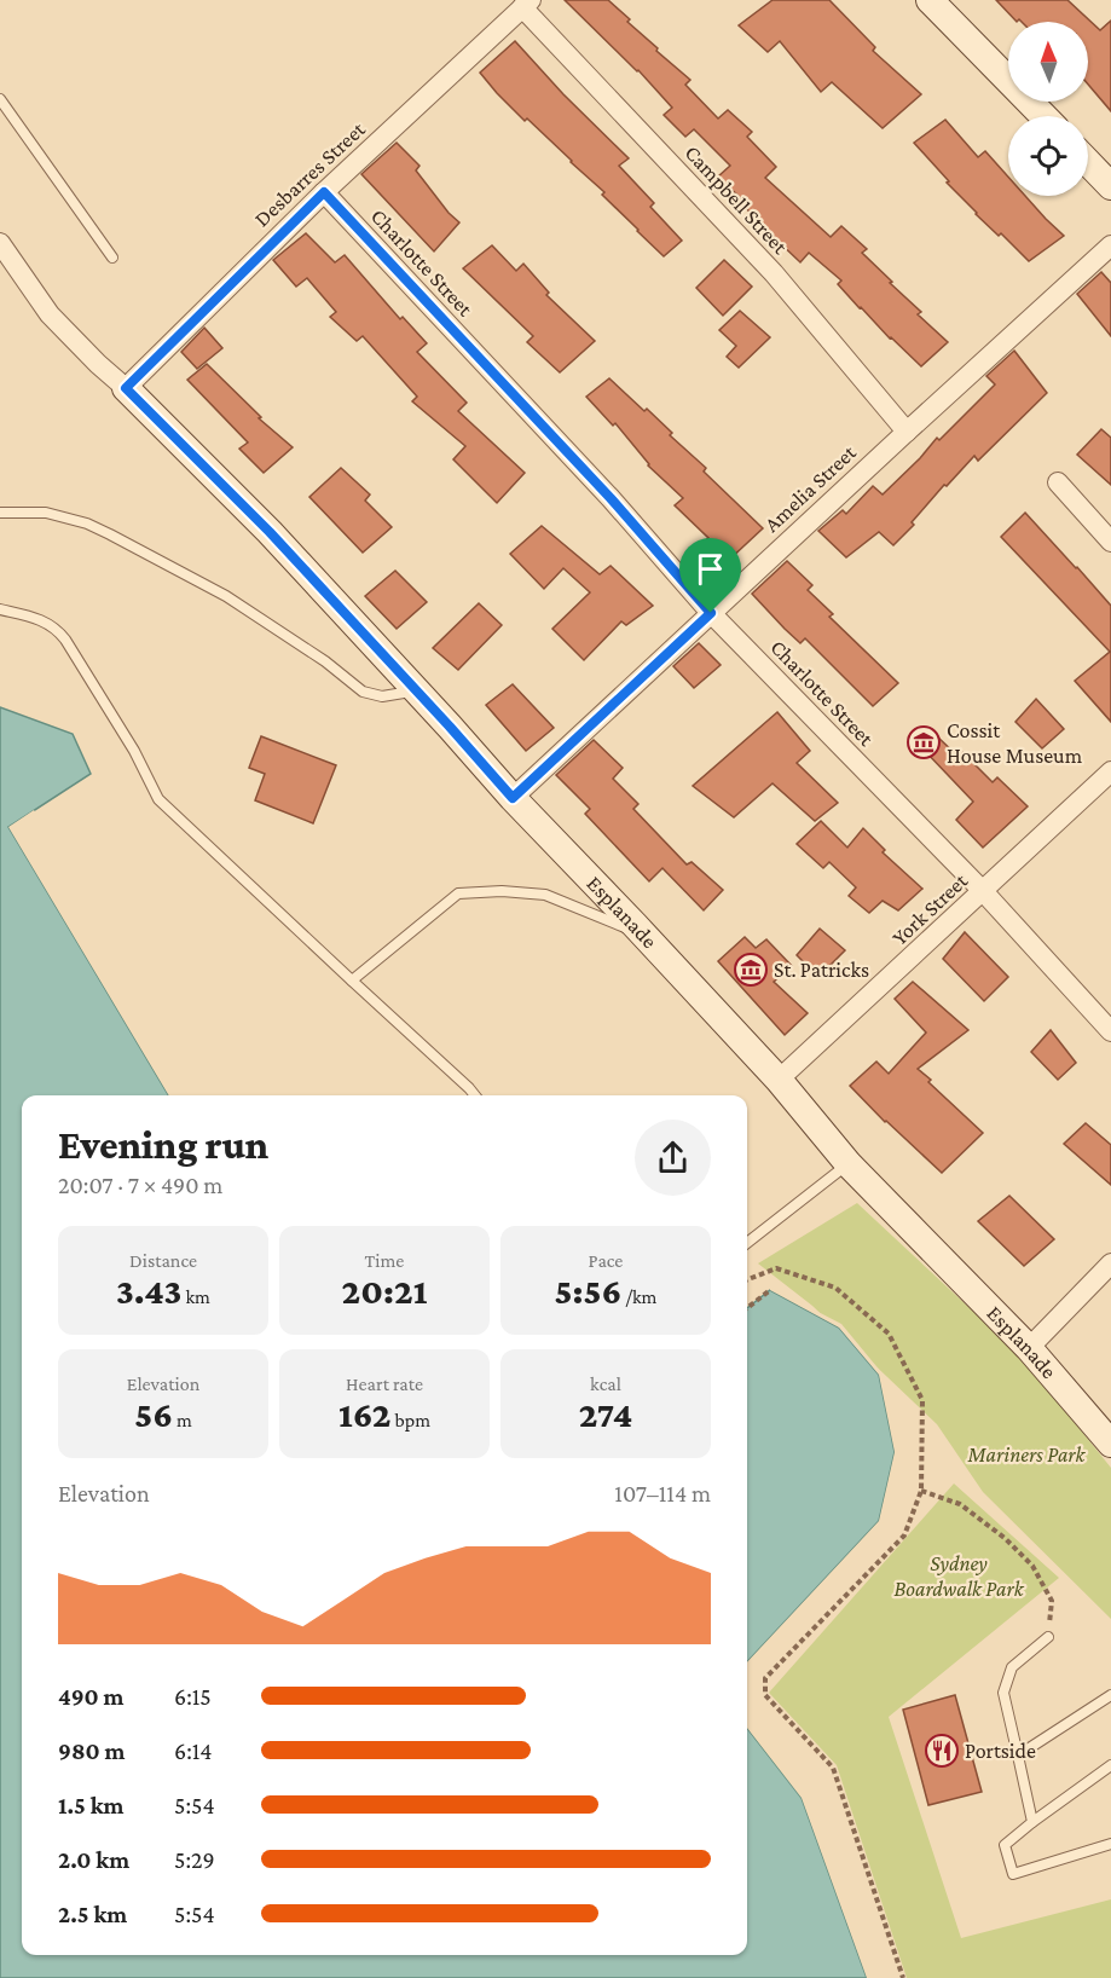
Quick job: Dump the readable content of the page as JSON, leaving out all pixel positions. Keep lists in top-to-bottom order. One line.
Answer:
{"streets":{"street":["Desbarres Street","Campbell Street","Charlotte Street","Amelia Street","York Street","Esplanade"]},"crossings":[["Desbarres Street","Campbell Street"],["Desbarres Street","Charlotte Street"],["Desbarres Street","Esplanade"],["Campbell Street","Amelia Street"],["Charlotte Street","Amelia Street"],["Charlotte Street","York Street"],["Amelia Street","Esplanade"],["York Street","Esplanade"]],"parks":["Mariners Park","Sydney Boardwalk Park"],"places":{"museum":["Cossit House Museum","St. Patricks"],"restaurant":["Portside"]},"north":"top","page":{"heading":["Evening run","20:07 · 7 × 490 m"],"stats":[["Distance","3.43 km"],["Time","20:21"],["Pace","5:56 /km"],["Elevation","56 m"],["Heart rate","162 bpm"],["kcal","274"]],"chart":["Elevation","107–114 m"],"list":[{"name":"490 m","note":"6:15"},{"name":"980 m","note":"6:14"},{"name":"1.5 km","note":"5:54"},{"name":"2.0 km","note":"5:29"},{"name":"2.5 km","note":"5:54"}]}}
